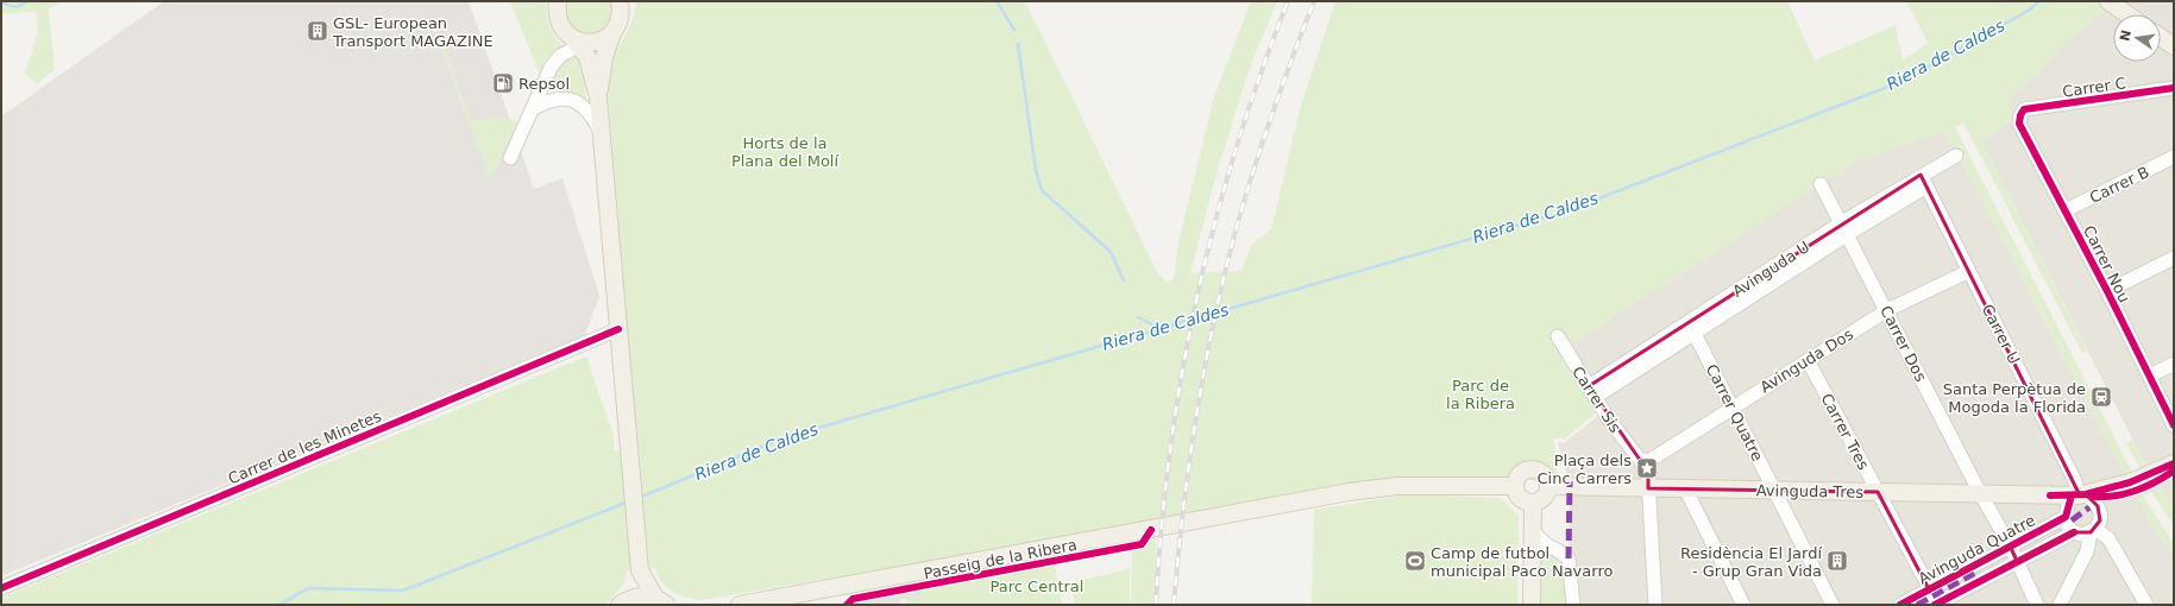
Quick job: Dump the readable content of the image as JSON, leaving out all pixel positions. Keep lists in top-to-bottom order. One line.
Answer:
{"streets":{"main road":["Avinguda Tres"],"street":["Carrer C","Carrer B","Carrer Nou","Avinguda U","Carrer U","Carrer Dos","Avinguda Dos","Carrer Sis","Carrer Quatre","Carrer Tres","Carrer de les Minetes","Avinguda Quatre"],"cycle path":["Passeig de la Ribera"]},"crossings":[["Carrer C","Carrer Nou"],["Carrer B","Carrer Nou"],["Avinguda U","Carrer U"],["Avinguda U","Carrer Dos"],["Avinguda U","Carrer Sis"],["Avinguda U","Carrer Quatre"],["Carrer U","Avinguda Dos"],["Carrer U","Avinguda Tres"],["Carrer U","Avinguda Quatre"],["Carrer Dos","Avinguda Dos"],["Carrer Dos","Avinguda Tres"],["Carrer Dos","Avinguda Quatre"],["Avinguda Dos","Carrer Sis"],["Avinguda Dos","Carrer Quatre"],["Avinguda Dos","Carrer Tres"],["Carrer Quatre","Avinguda Tres"],["Carrer Tres","Avinguda Tres"],["Carrer Tres","Avinguda Quatre"],["Avinguda Tres","Avinguda Quatre"]],"water":["Riera de Caldes"],"parks":["Horts de la Plana del Molí","Parc de la Ribera","Parc Central"],"places":{"building":["GSL- European Transport MAGAZINE","Residència El Jardí - Grup Gran Vida"],"fuel station":["Repsol"],"station":["Santa Perpètua de Mogoda la Florida"],"place":["Plaça dels Cinc Carrers"],"sports":["Camp de futbol municipal Paco Navarro"]},"north":"left"}
